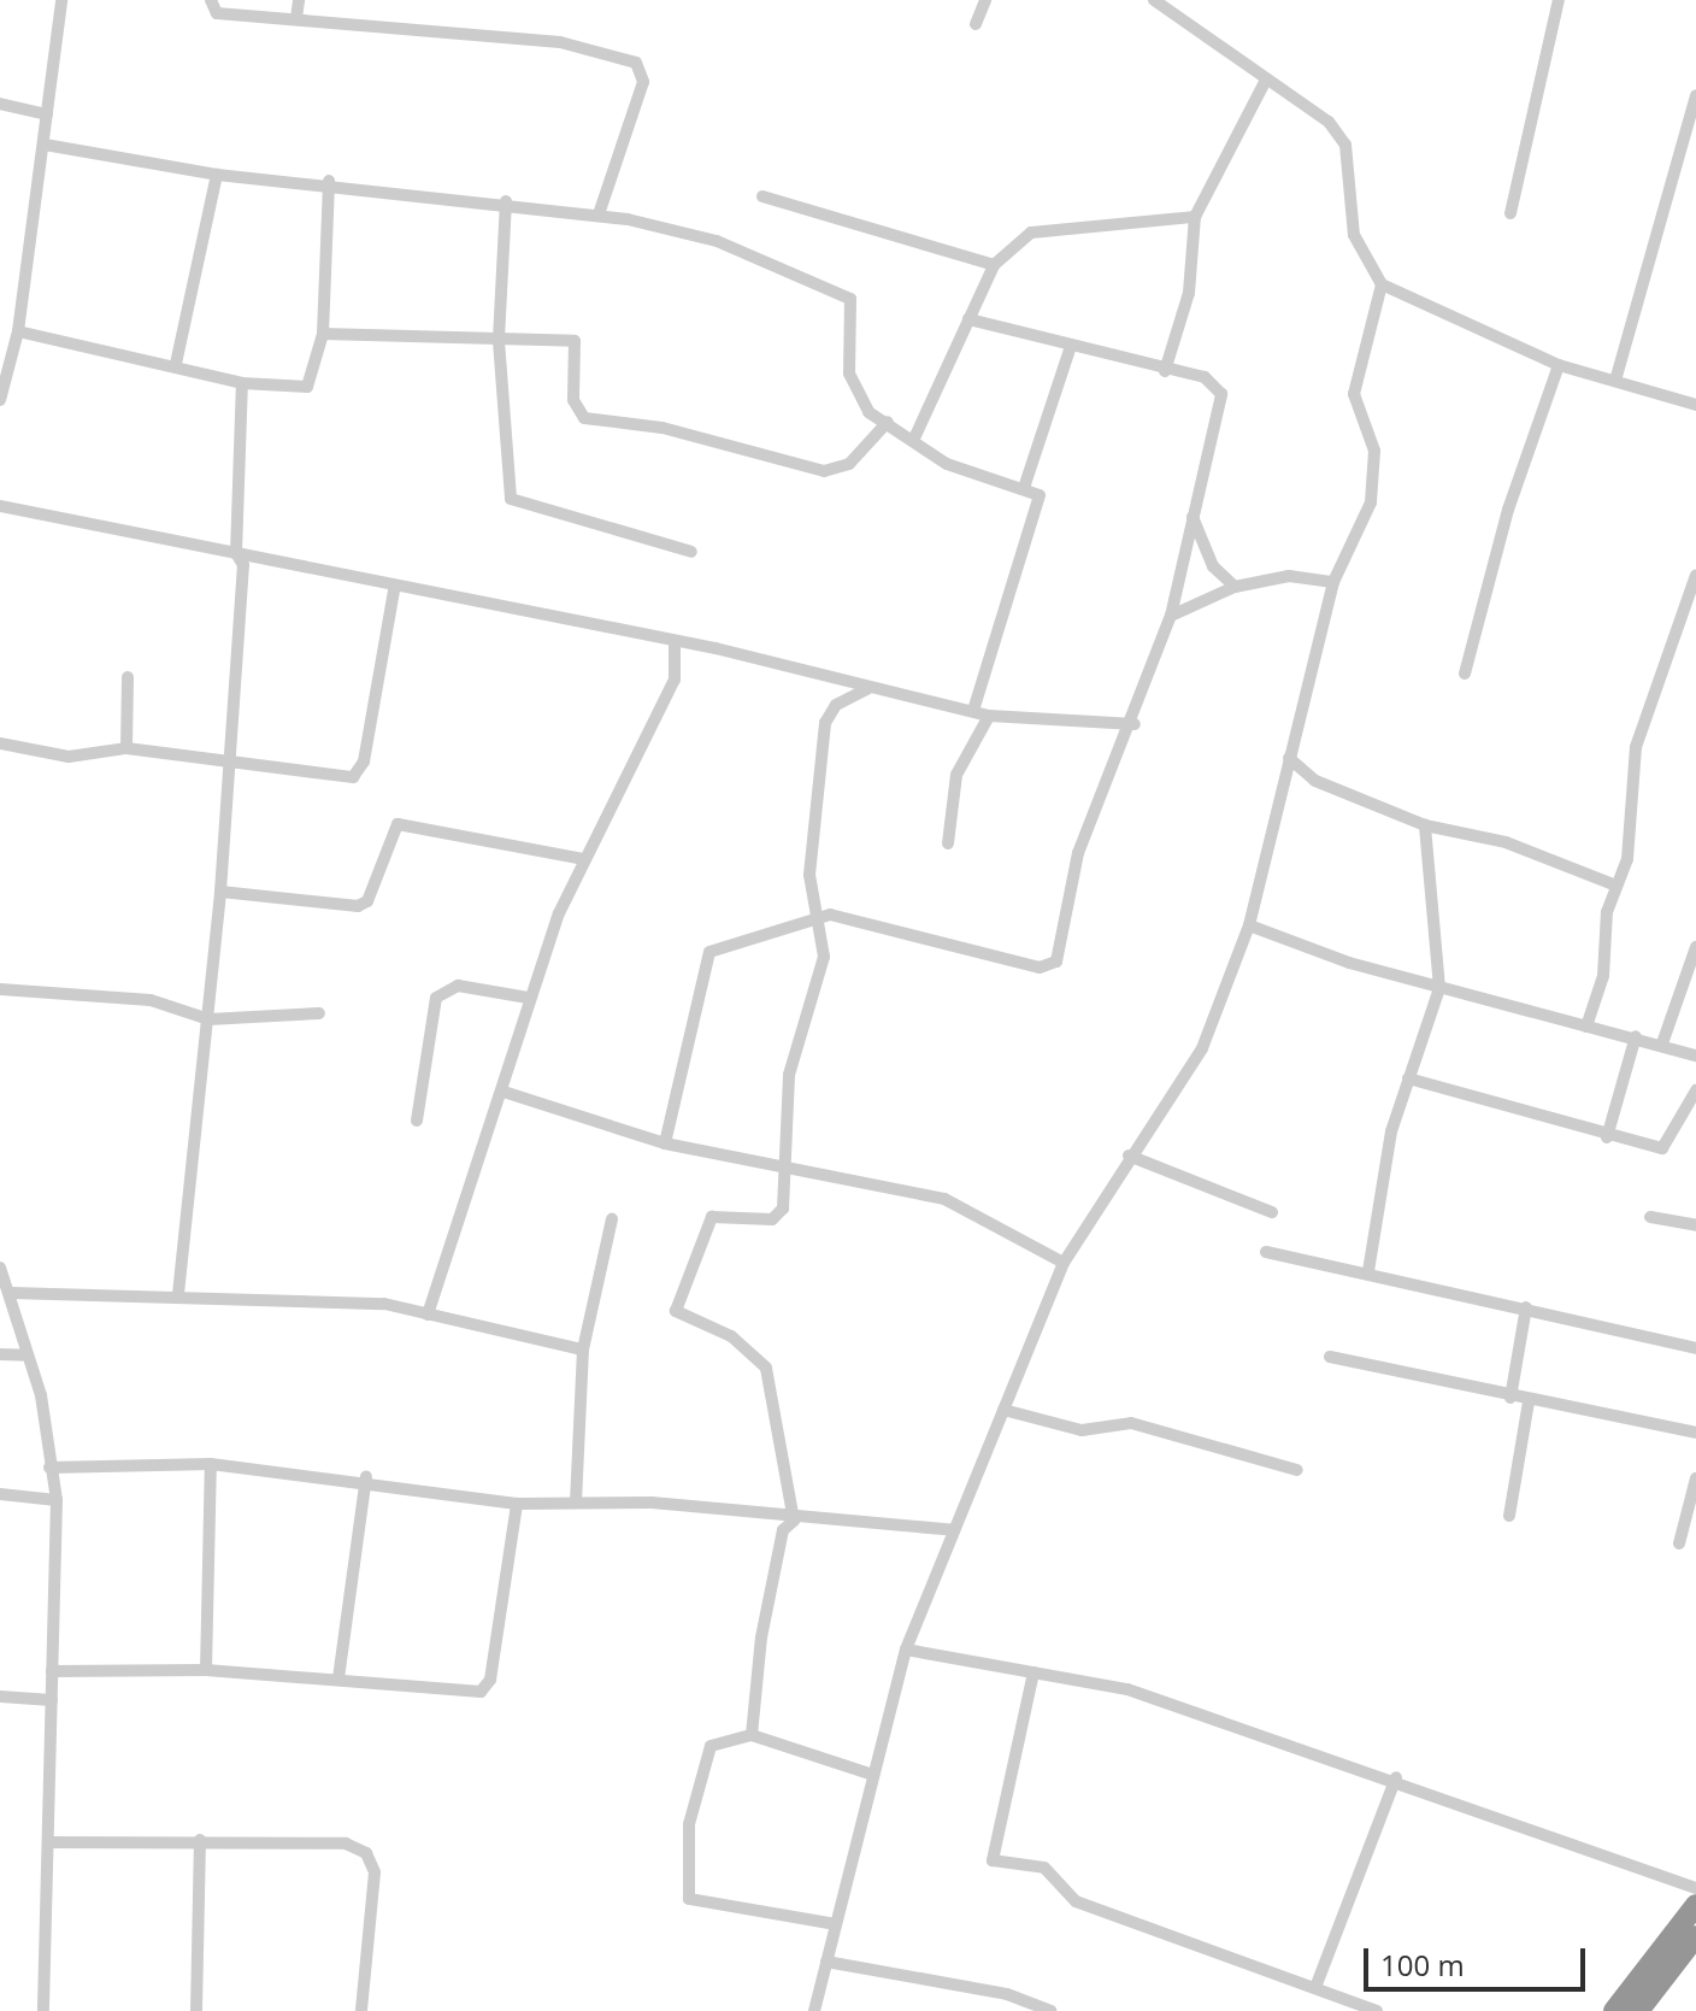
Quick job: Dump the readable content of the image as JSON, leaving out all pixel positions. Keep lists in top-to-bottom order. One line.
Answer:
{"scale_bar":"100 m"}
